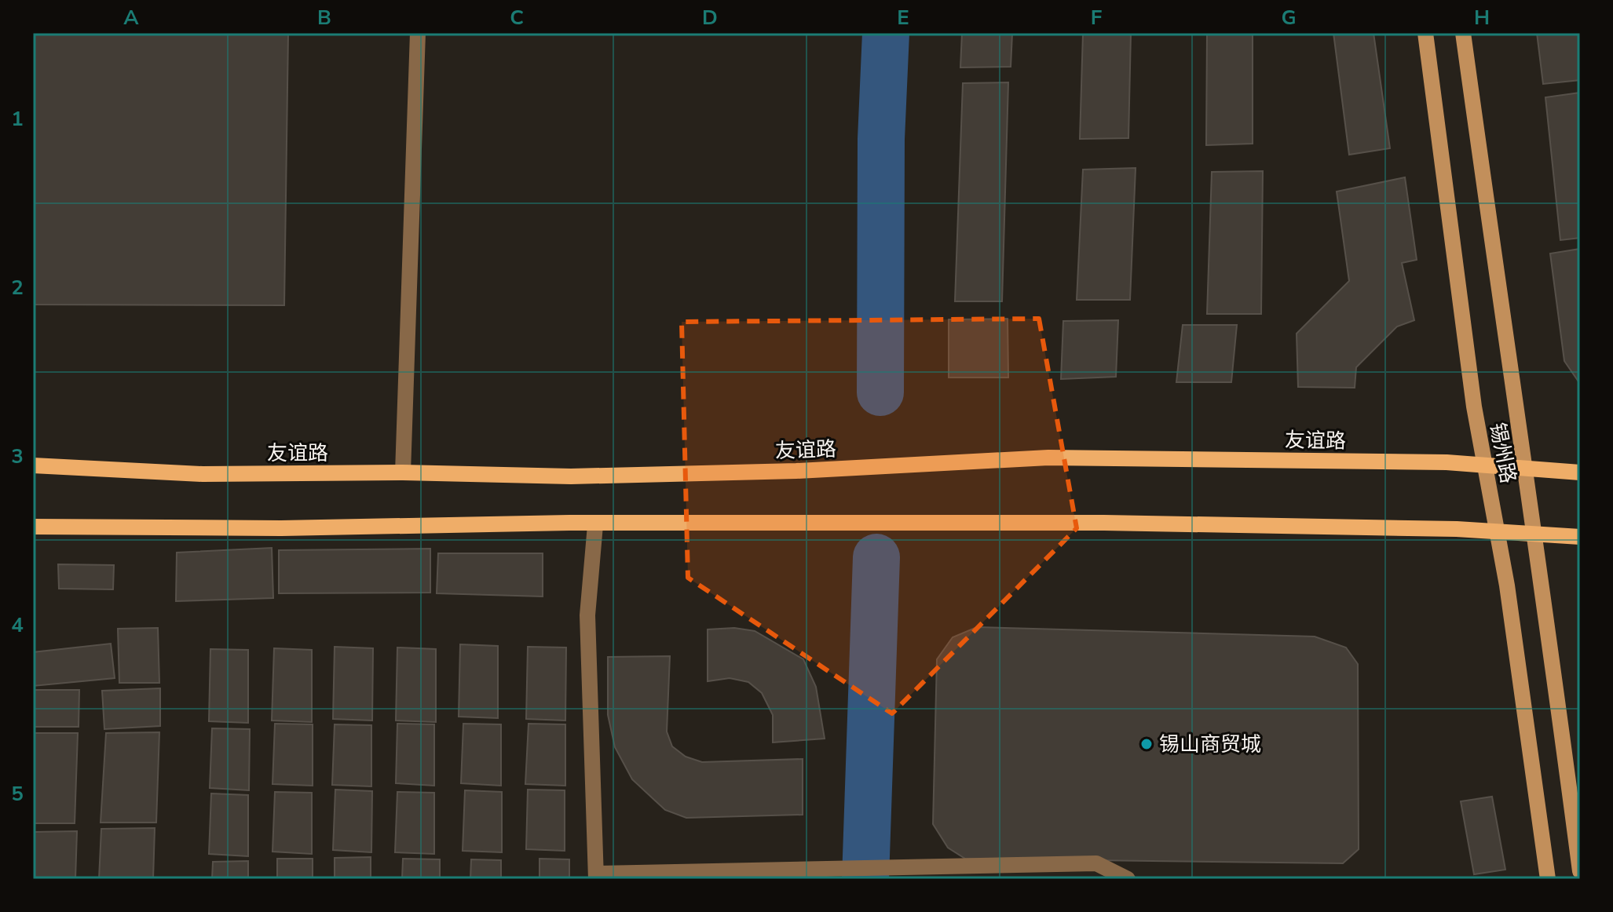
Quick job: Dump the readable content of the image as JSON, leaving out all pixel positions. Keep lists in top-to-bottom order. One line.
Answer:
{"streets":{"main road":["友谊路"],"street":["锡州路"]},"crossings":[["友谊路","锡州路"]],"places":["锡山商贸城"],"grid":{"columns":["A","B","C","D","E","F","G","H"],"rows":["1","2","3","4","5"]}}
